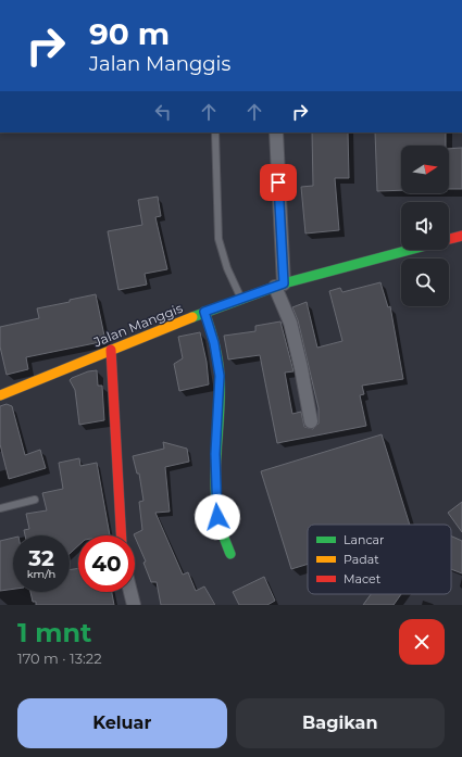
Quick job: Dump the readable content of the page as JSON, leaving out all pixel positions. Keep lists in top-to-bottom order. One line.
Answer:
{"streets":{"street":["Jalan Manggis"]},"legend":["Lancar","Padat","Macet"],"north":"right","page":{"turn":["90 m","Jalan Manggis"],"speed":"32 km/h","limit":"40","heading":["1 mnt","170 m · 13:22"],"buttons":["Keluar","Bagikan"]}}
